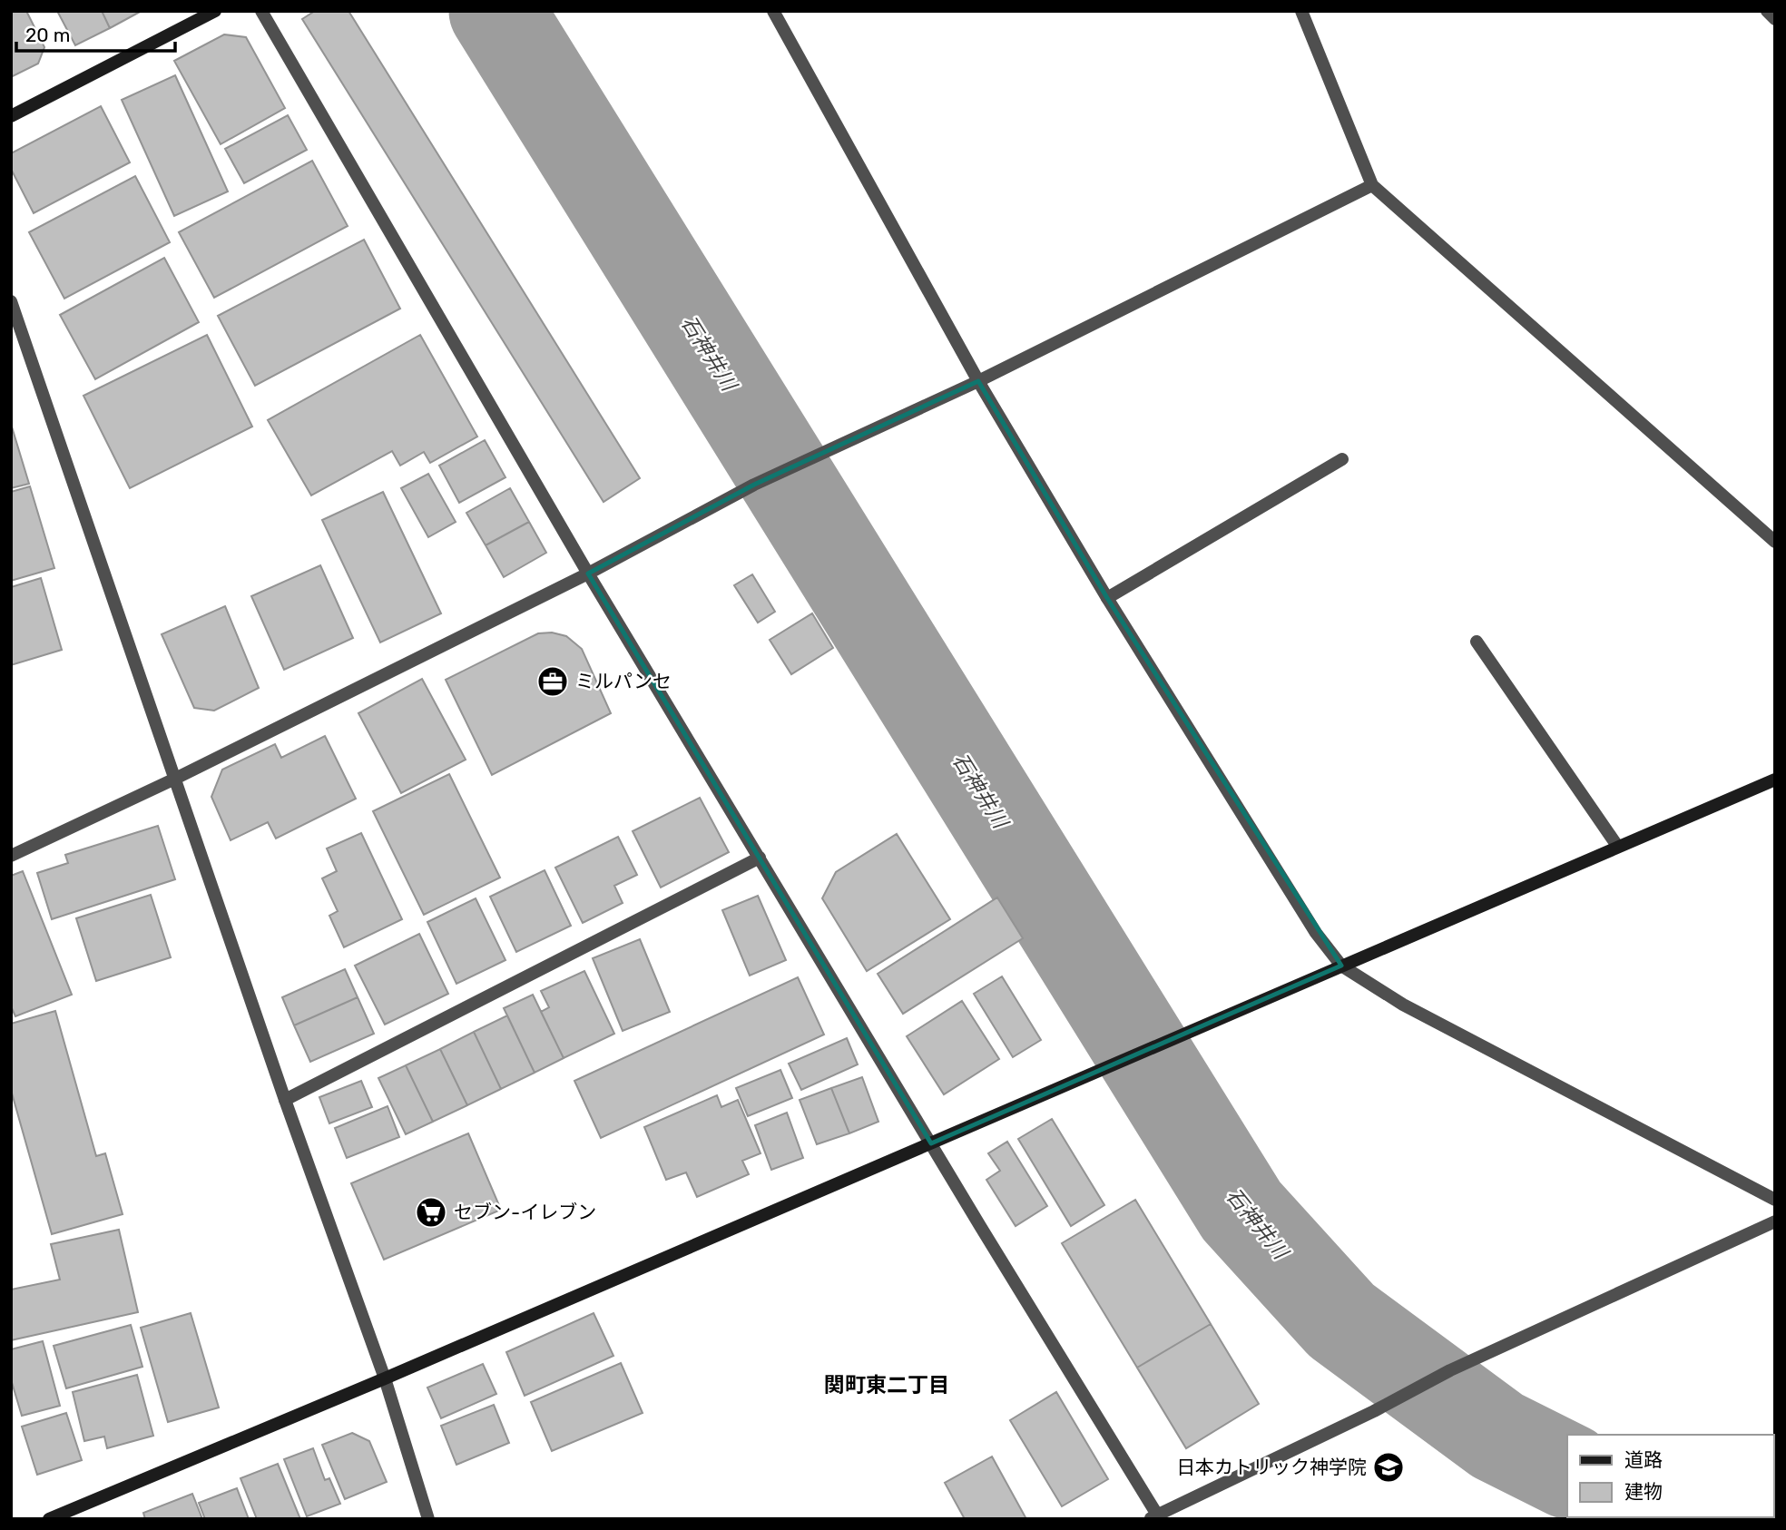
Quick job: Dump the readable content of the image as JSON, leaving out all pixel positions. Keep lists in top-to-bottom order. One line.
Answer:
{"districts":["関町東二丁目"],"water":["石神井川"],"places":{"office":["ミルパンセ"],"supermarket":["セブン-イレブン"],"school or university":["日本カトリック神学院"]},"legend":["道路","建物"],"scale_bar":"20 m"}
